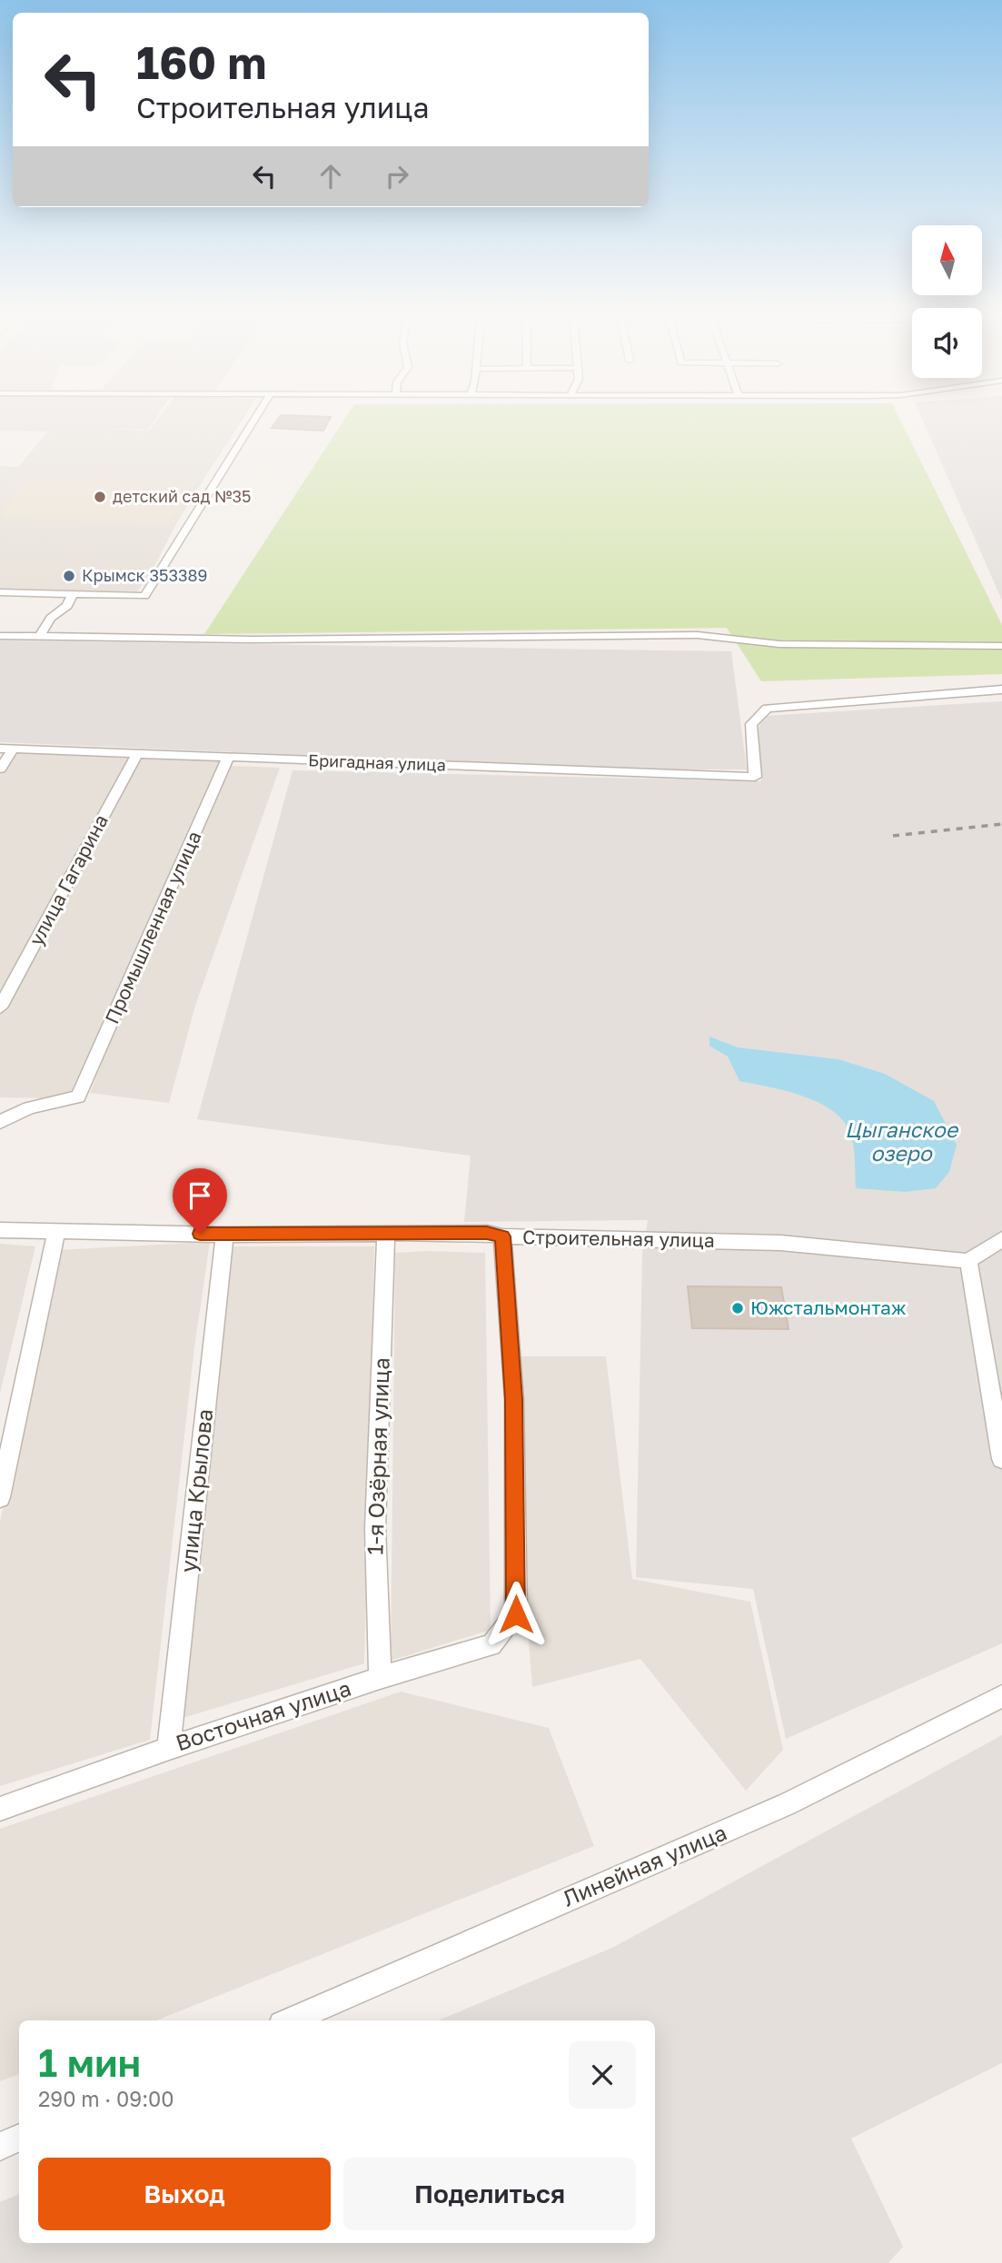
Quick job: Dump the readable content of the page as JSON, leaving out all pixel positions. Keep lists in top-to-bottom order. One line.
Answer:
{"streets":{"street":["Бригадная улица","улица Гагарина","Промышленная улица","Строительная улица","1-я Озёрная улица","улица Крылова","Восточная улица","Линейная улица"]},"crossings":[["Бригадная улица","улица Гагарина"],["Бригадная улица","Промышленная улица"],["Строительная улица","1-я Озёрная улица"],["Строительная улица","улица Крылова"],["Строительная улица","Восточная улица"],["1-я Озёрная улица","Восточная улица"],["улица Крылова","Восточная улица"]],"water":["Цыганское озеро"],"places":["детский сад №35","Крымск 353389","Южстальмонтаж"],"north":"top","page":{"turn":["160 m","Строительная улица"],"heading":["1 мин","290 m · 09:00"],"buttons":["Выход","Поделиться"]}}
